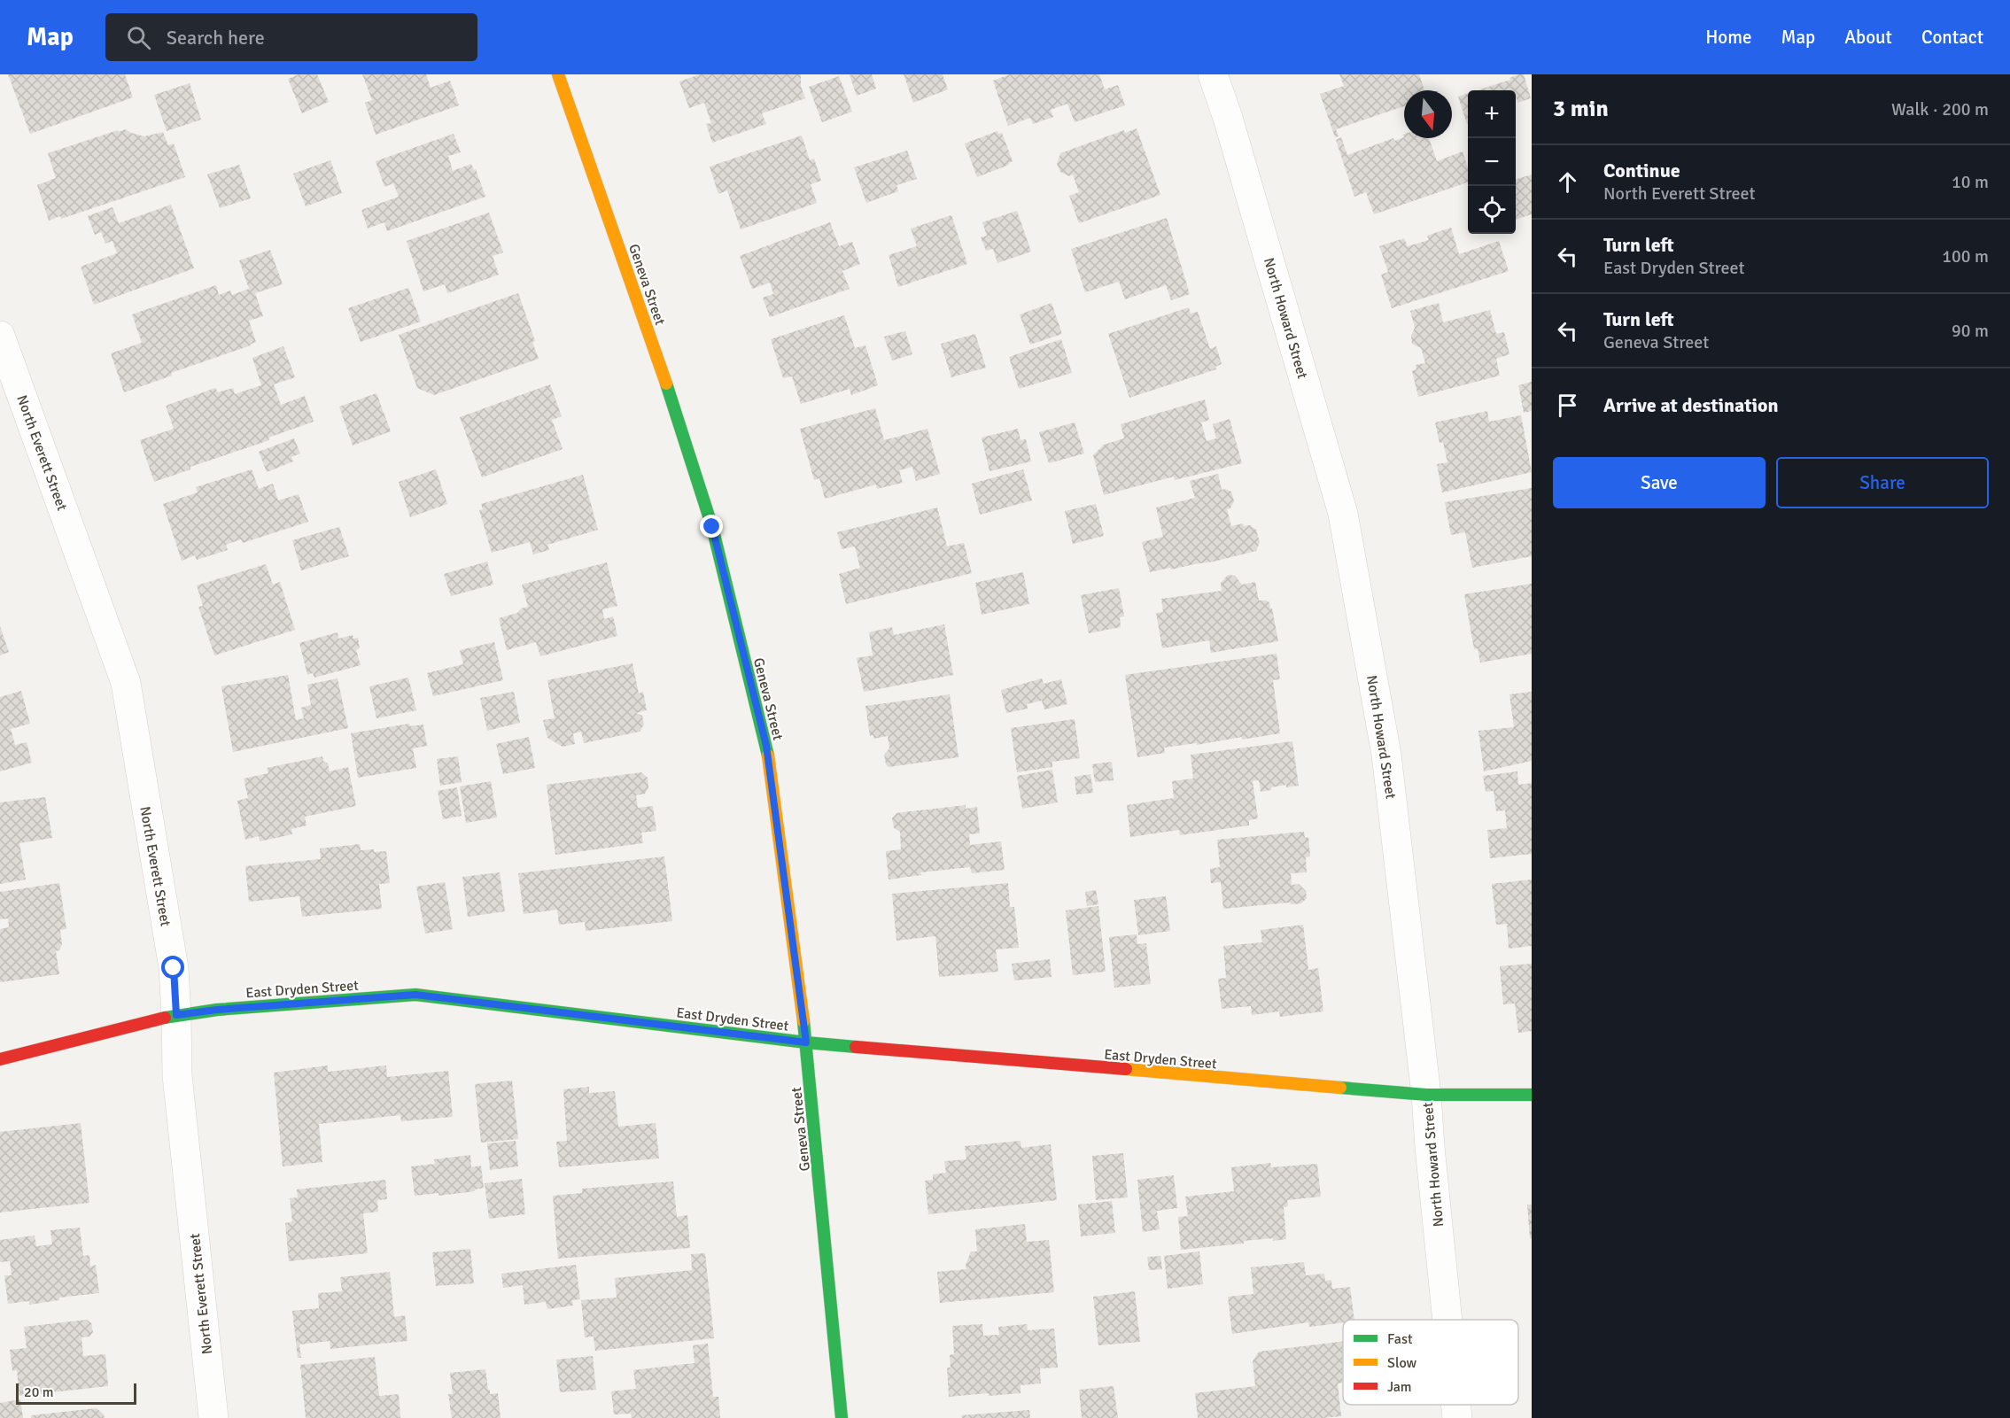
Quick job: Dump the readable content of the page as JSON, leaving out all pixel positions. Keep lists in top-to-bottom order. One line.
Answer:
{"streets":{"street":["Geneva Street","North Howard Street","North Everett Street","East Dryden Street"]},"crossings":[["Geneva Street","East Dryden Street"],["North Howard Street","East Dryden Street"],["North Everett Street","East Dryden Street"]],"legend":["Fast","Slow","Jam"],"scale_bar":"20 m","north":"bottom","page":{"header":"Map","search":"Search here","nav":["Home","Map","About","Contact"],"heading":["3 min","Walk · 200 m"],"map_buttons":["+","−"],"list":[["Continue","North Everett Street","10 m"],["Turn left","East Dryden Street","100 m"],["Turn left","Geneva Street","90 m"],"Arrive at destination"],"buttons":["Save","Share"],"scale":"20 m"}}
